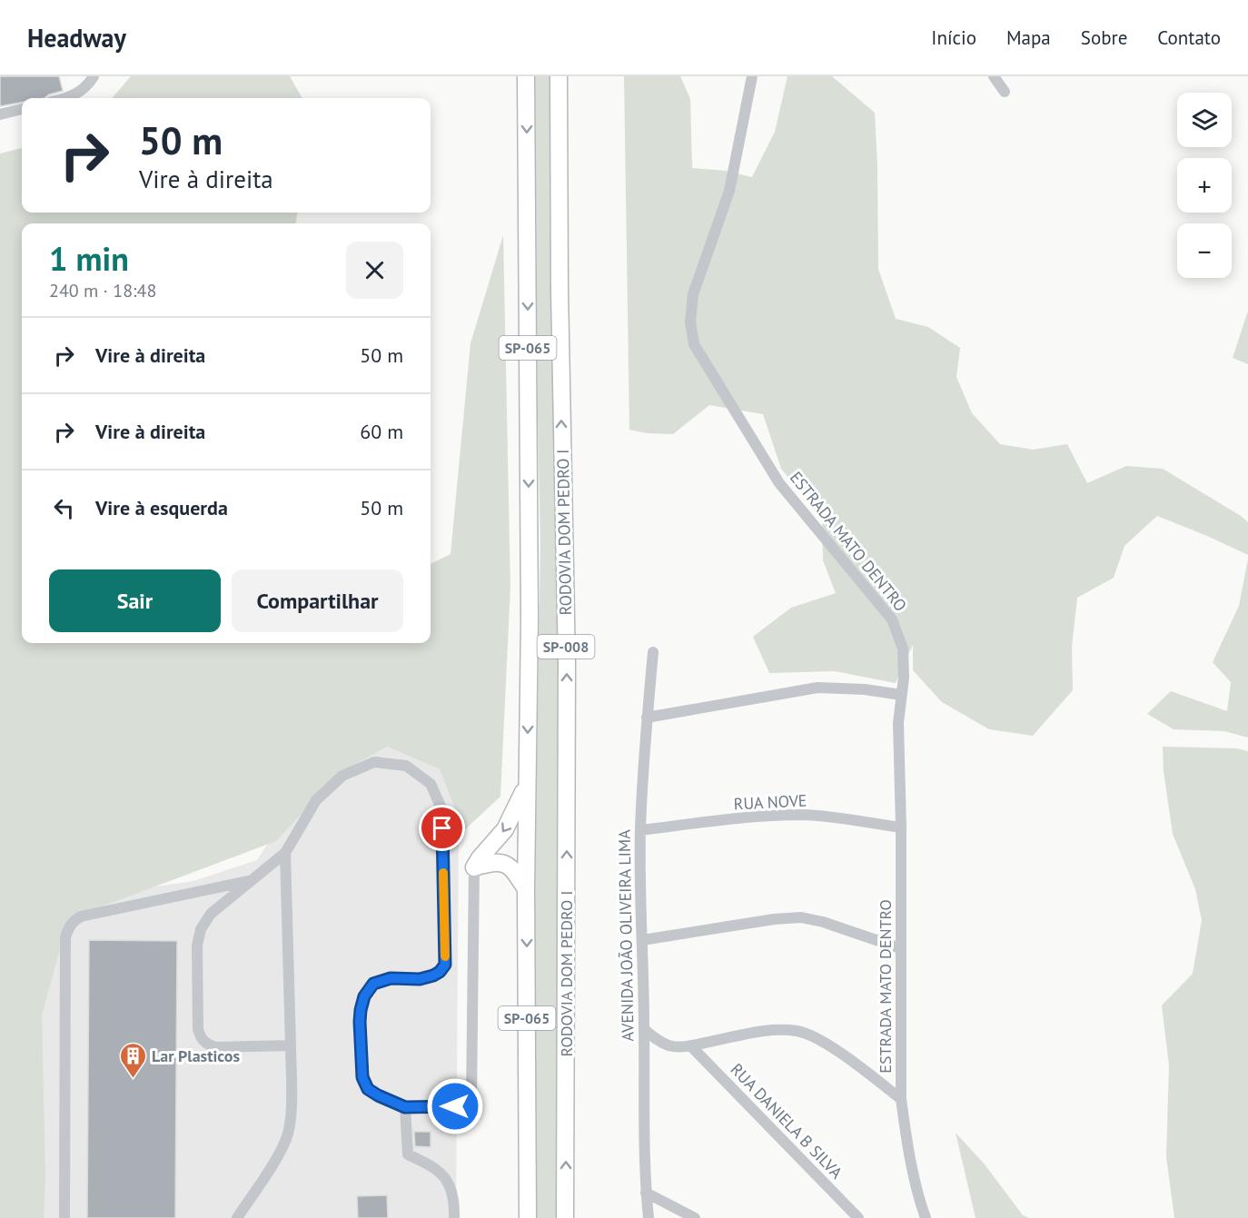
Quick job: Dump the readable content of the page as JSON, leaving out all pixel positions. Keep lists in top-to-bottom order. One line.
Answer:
{"streets":{"highway":["SP-065","RODOVIA DOM PEDRO I","SP-008"],"street":["ESTRADA MATO DENTRO","RUA NOVE","AVENIDA JOÃO OLIVEIRA LIMA","RUA DANIELA B SILVA"]},"crossings":[["ESTRADA MATO DENTRO","RUA NOVE"],["RUA NOVE","AVENIDA JOÃO OLIVEIRA LIMA"]],"places":{"building":["Lar Plasticos"]},"page":{"header":"Headway","nav":["Início","Mapa","Sobre","Contato"],"map_buttons":["+","−"],"turn":["50 m","Vire à direita"],"heading":["1 min","240 m · 18:48"],"list":[{"name":"Vire à direita","value":"50 m"},{"name":"Vire à direita","value":"60 m"},{"name":"Vire à esquerda","value":"50 m"}],"buttons":["Sair","Compartilhar"]}}
